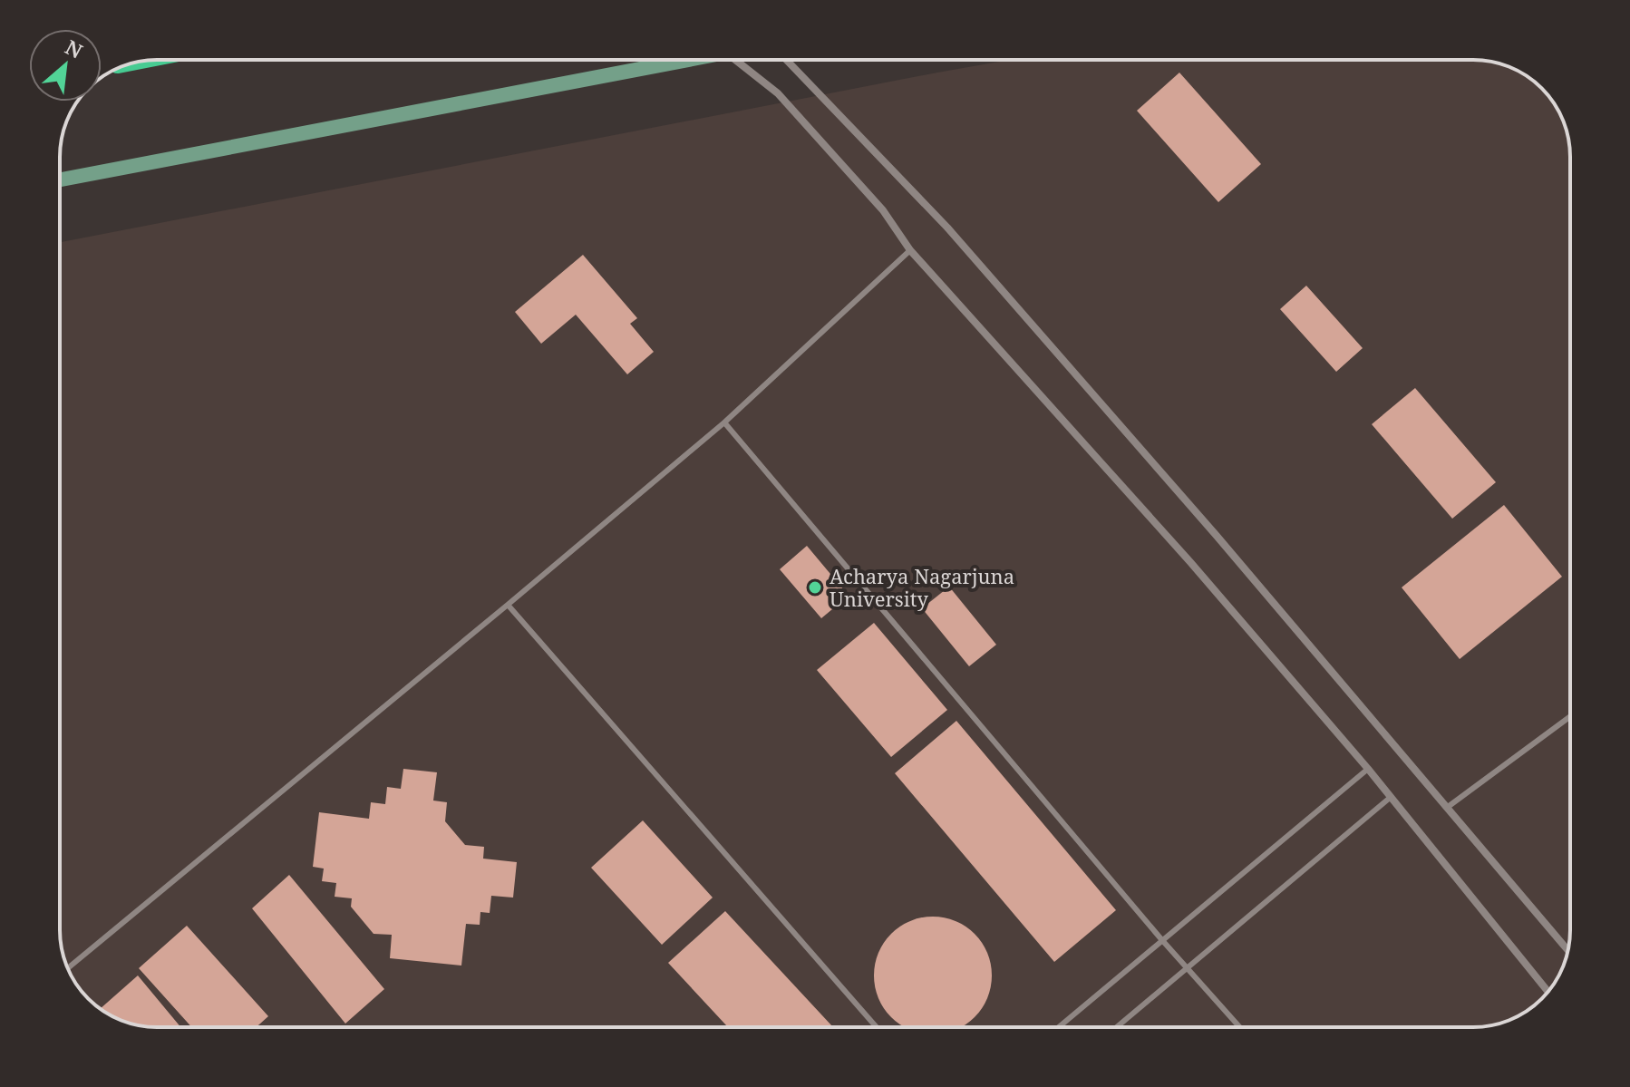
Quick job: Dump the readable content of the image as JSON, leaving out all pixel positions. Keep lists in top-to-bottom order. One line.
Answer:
{"places":["Acharya Nagarjuna University"],"north":"top right"}
